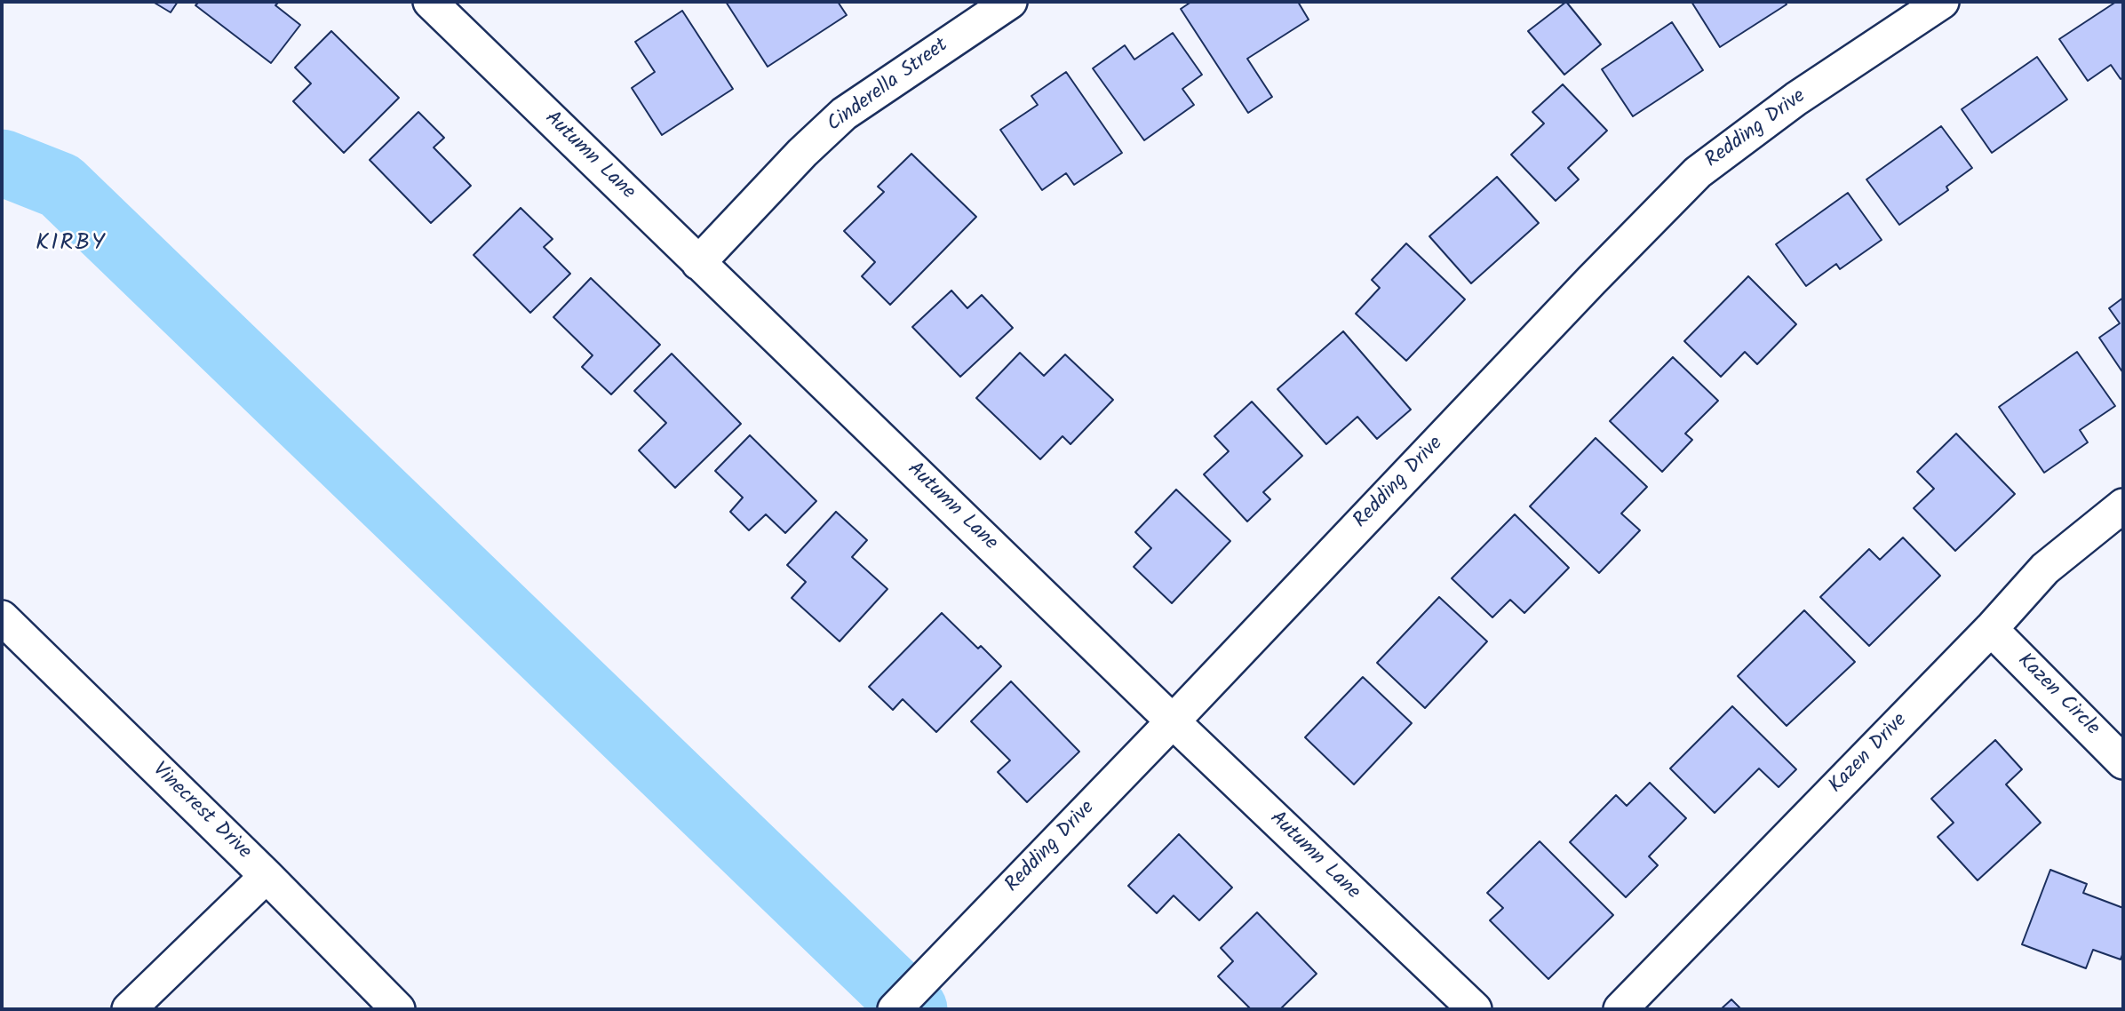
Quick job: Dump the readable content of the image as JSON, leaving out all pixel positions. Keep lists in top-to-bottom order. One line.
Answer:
{"streets":{"street":["Cinderella Street","Redding Drive","Autumn Lane","Kazen Circle","Kazen Drive","Vinecrest Drive"]},"crossings":[["Cinderella Street","Autumn Lane"],["Redding Drive","Autumn Lane"],["Kazen Circle","Kazen Drive"]],"districts":["KIRBY"]}
